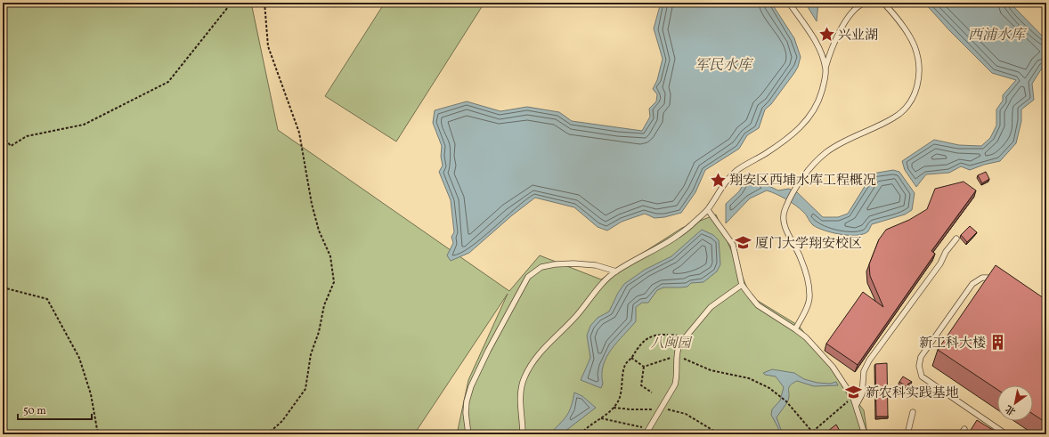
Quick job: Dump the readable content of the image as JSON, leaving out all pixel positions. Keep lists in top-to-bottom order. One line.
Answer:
{"water":["西浦水库","军民水库"],"parks":["八闽园"],"places":{"place":["兴业湖","翔安区西埔水库工程概况"],"school or university":["厦门大学翔安校区","新农科实践基地"],"building":["新工科大楼"]},"scale_bar":"50 m","north":"bottom left"}
